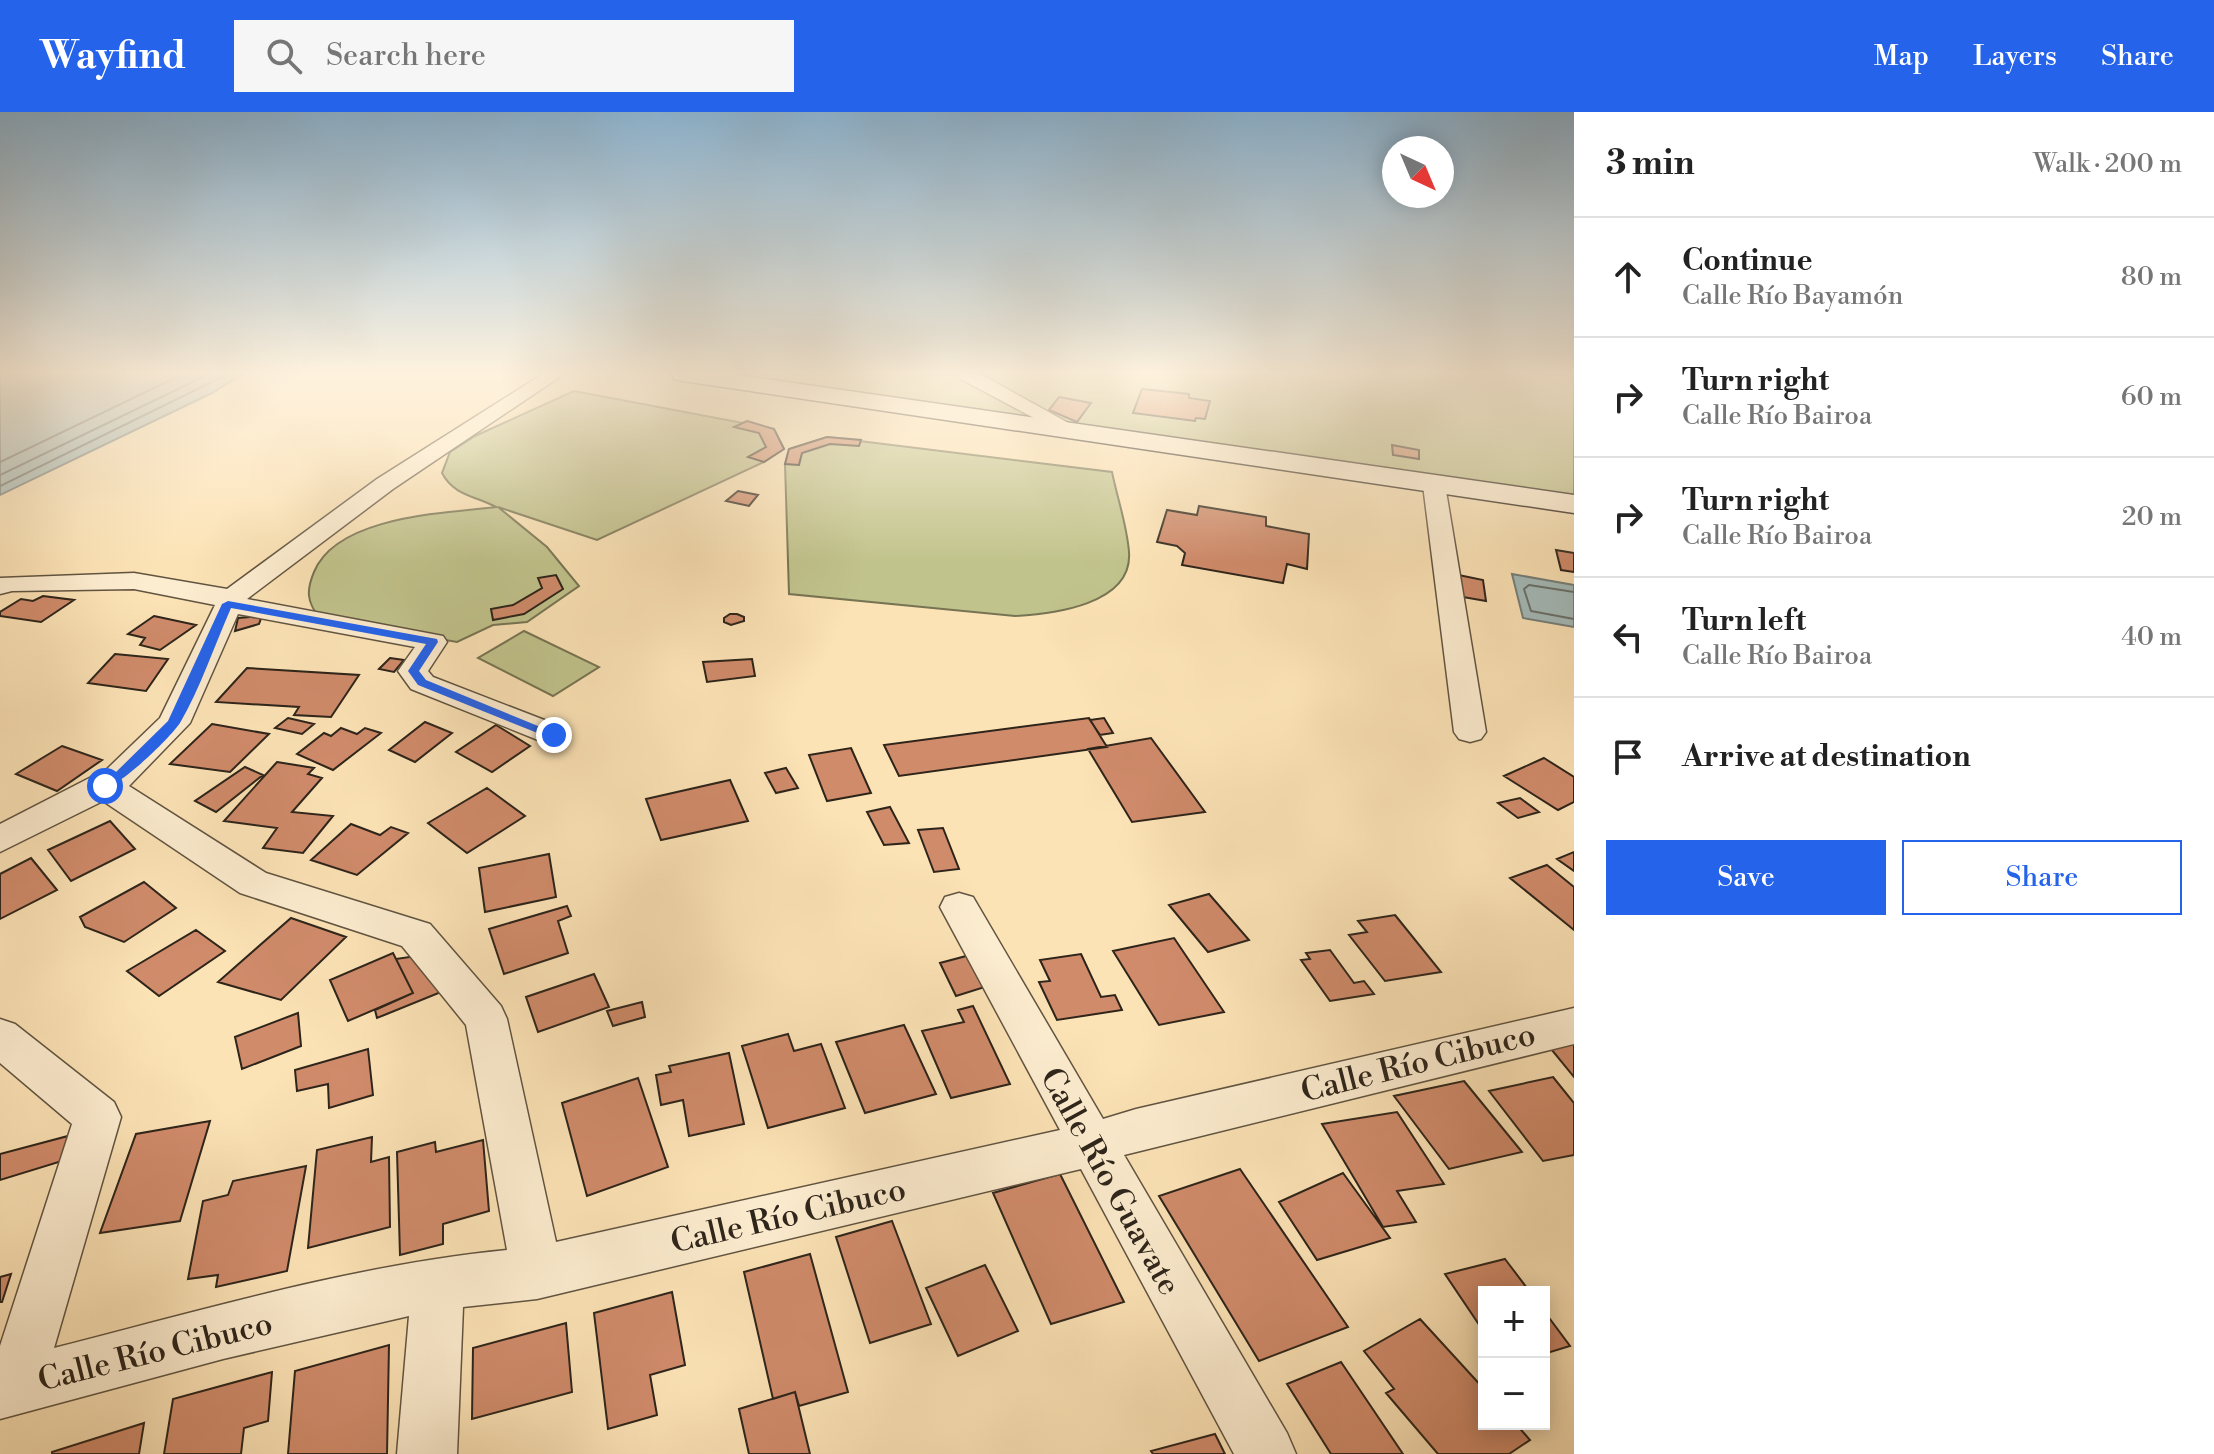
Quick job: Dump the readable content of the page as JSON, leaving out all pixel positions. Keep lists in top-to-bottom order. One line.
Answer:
{"streets":{"street":["Calle Río Cibuco","Calle Río Guavate"]},"crossings":[["Calle Río Cibuco","Calle Río Guavate"]],"north":"bottom right","page":{"header":"Wayfind","search":"Search here","nav":["Map","Layers","Share"],"heading":["3 min","Walk · 200 m"],"list":[["Continue","Calle Río Bayamón","80 m"],["Turn right","Calle Río Bairoa","60 m"],["Turn right","Calle Río Bairoa","20 m"],["Turn left","Calle Río Bairoa","40 m"],"Arrive at destination"],"buttons":["Save","Share"],"map_buttons":["+","−"]}}
